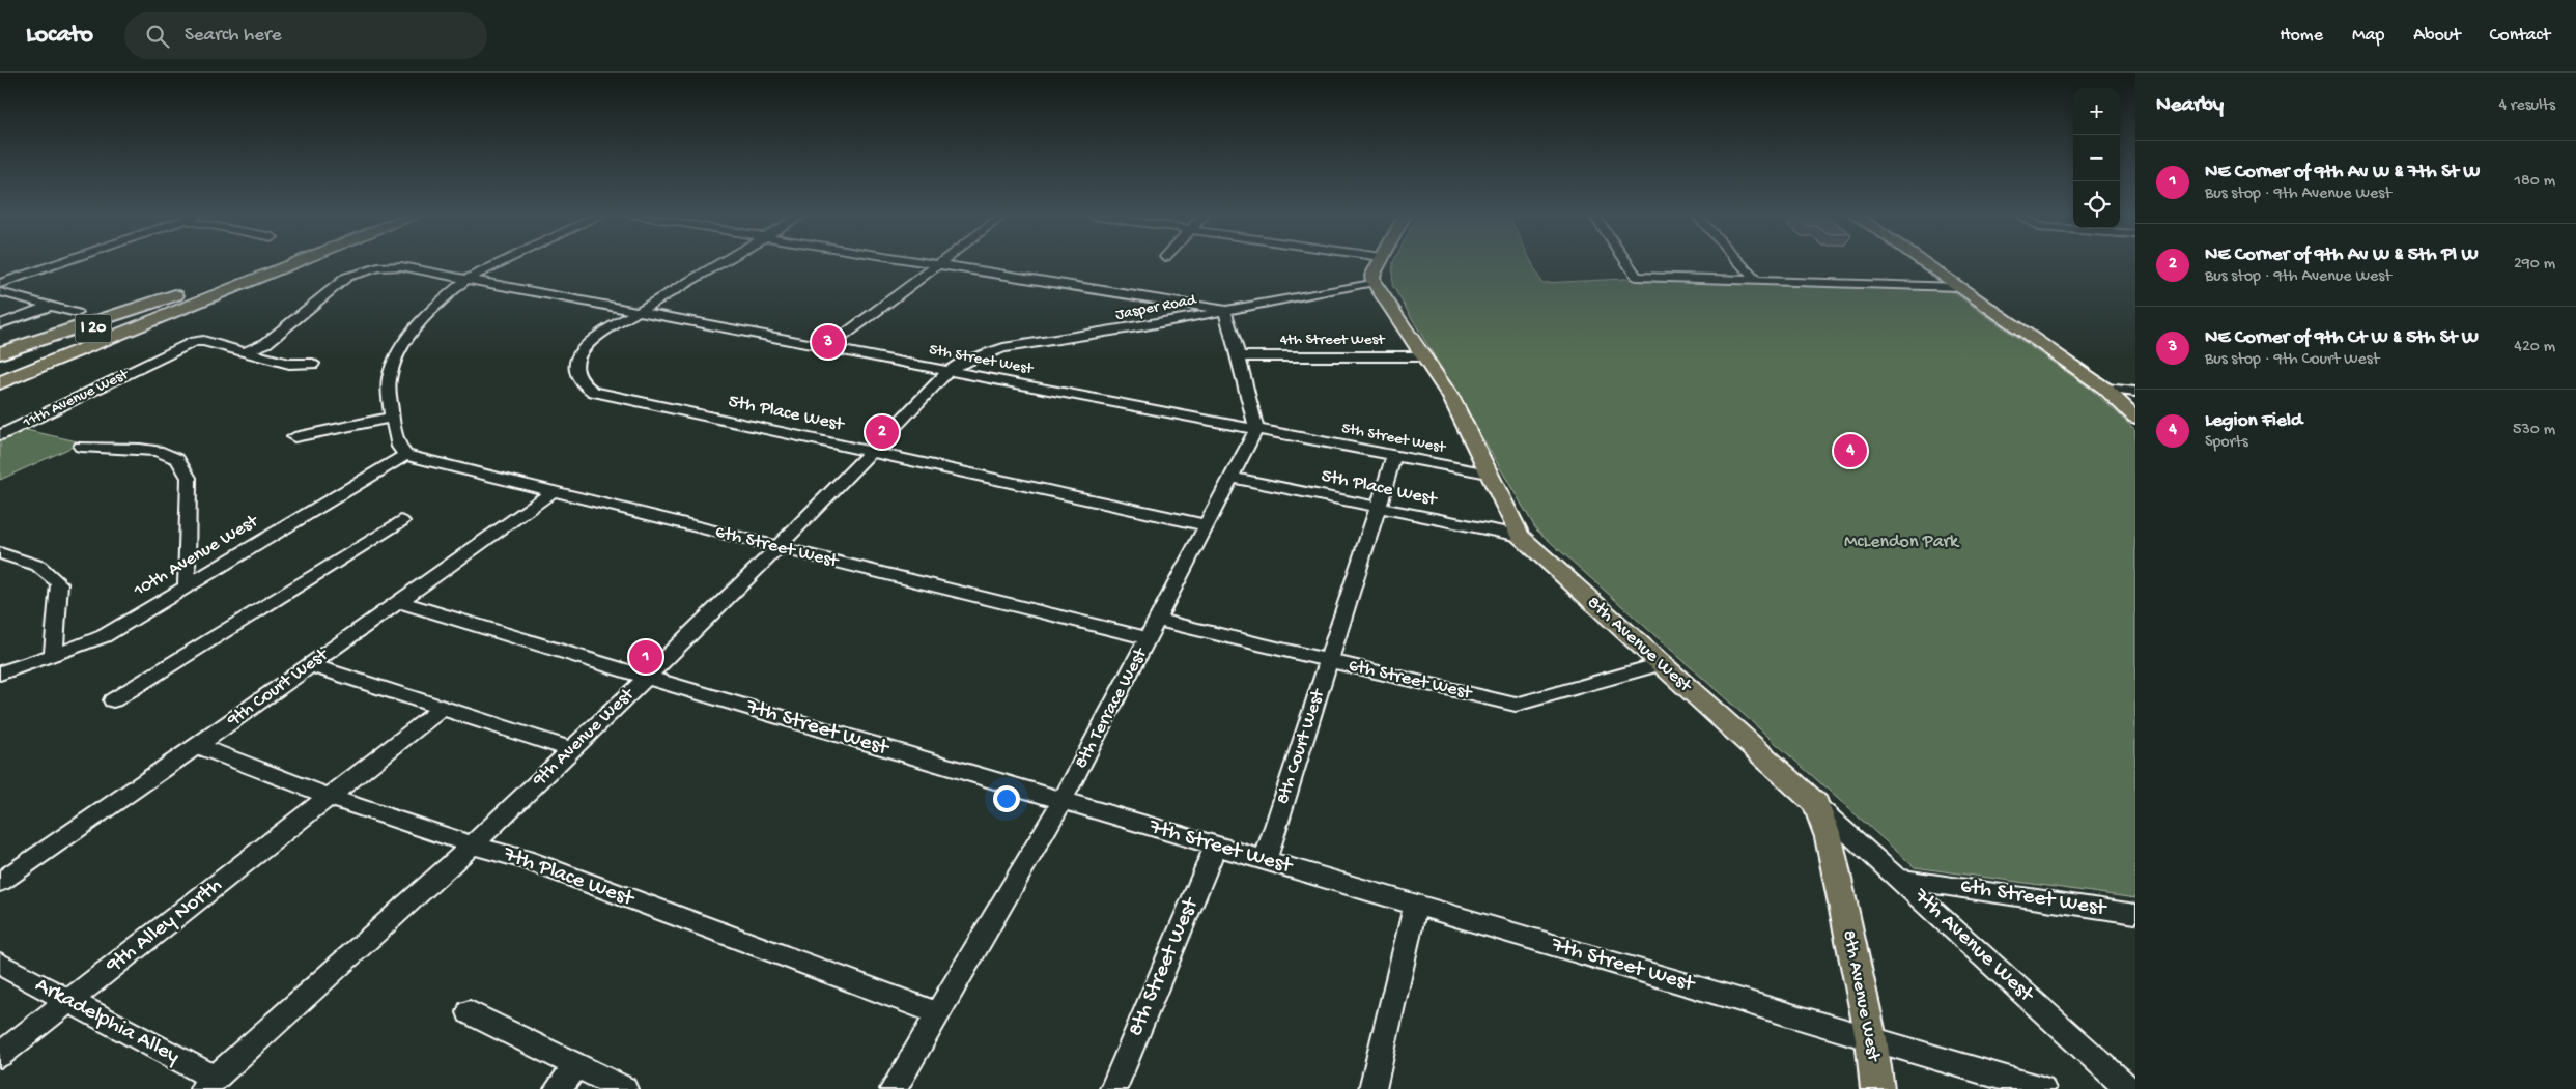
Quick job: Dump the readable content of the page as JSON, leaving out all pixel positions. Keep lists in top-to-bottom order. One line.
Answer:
{"streets":{"highway":["I 20"],"main road":["8th Avenue West"],"street":["Jasper Road","4th Street West","5th Street West","11th Avenue West","5th Place West","6th Street West","10th Avenue West","9th Court West","8th Terrace West","7th Street West","9th Avenue West","8th Court West","7th Place West","9th Alley North","7th Avenue West","8th Street West","Arkadelphia Alley"]},"crossings":[["Jasper Road","5th Street West"],["Jasper Road","8th Avenue West"],["Jasper Road","9th Avenue West"],["4th Street West","8th Avenue West"],["5th Street West","11th Avenue West"],["5th Street West","5th Place West"],["5th Street West","8th Avenue West"],["5th Street West","8th Terrace West"],["5th Street West","9th Avenue West"],["5th Street West","8th Court West"],["5th Place West","8th Avenue West"],["5th Place West","8th Terrace West"],["5th Place West","9th Avenue West"],["5th Place West","8th Court West"],["6th Street West","10th Avenue West"],["6th Street West","8th Avenue West"],["6th Street West","9th Court West"],["6th Street West","8th Terrace West"],["6th Street West","9th Avenue West"],["6th Street West","8th Court West"],["6th Street West","7th Avenue West"],["8th Avenue West","7th Street West"],["8th Avenue West","7th Avenue West"],["9th Court West","7th Street West"],["9th Court West","7th Place West"],["8th Terrace West","7th Street West"],["8th Terrace West","7th Place West"],["7th Street West","9th Avenue West"],["7th Street West","8th Court West"],["7th Street West","8th Street West"],["9th Avenue West","7th Place West"],["9th Avenue West","Arkadelphia Alley"],["7th Place West","9th Alley North"],["9th Alley North","Arkadelphia Alley"]],"parks":["McLendon Park"],"page":{"header":"Locato","search":"Search here","nav":["Home","Map","About","Contact"],"heading":["Nearby","4 results"],"map_buttons":["+","−"],"list":[{"mark":"1","name":"NE Corner of 9th Av W & 7th St W","note":"Bus stop · 9th Avenue West","value":"180 m"},{"mark":"2","name":"NE Corner of 9th Av W & 5th Pl W","note":"Bus stop · 9th Avenue West","value":"290 m"},{"mark":"3","name":"NE Corner of 9th Ct W & 5th St W","note":"Bus stop · 9th Court West","value":"420 m"},{"mark":"4","name":"Legion Field","note":"Sports","value":"530 m"}],"pins":["3","2","4","1"]}}
